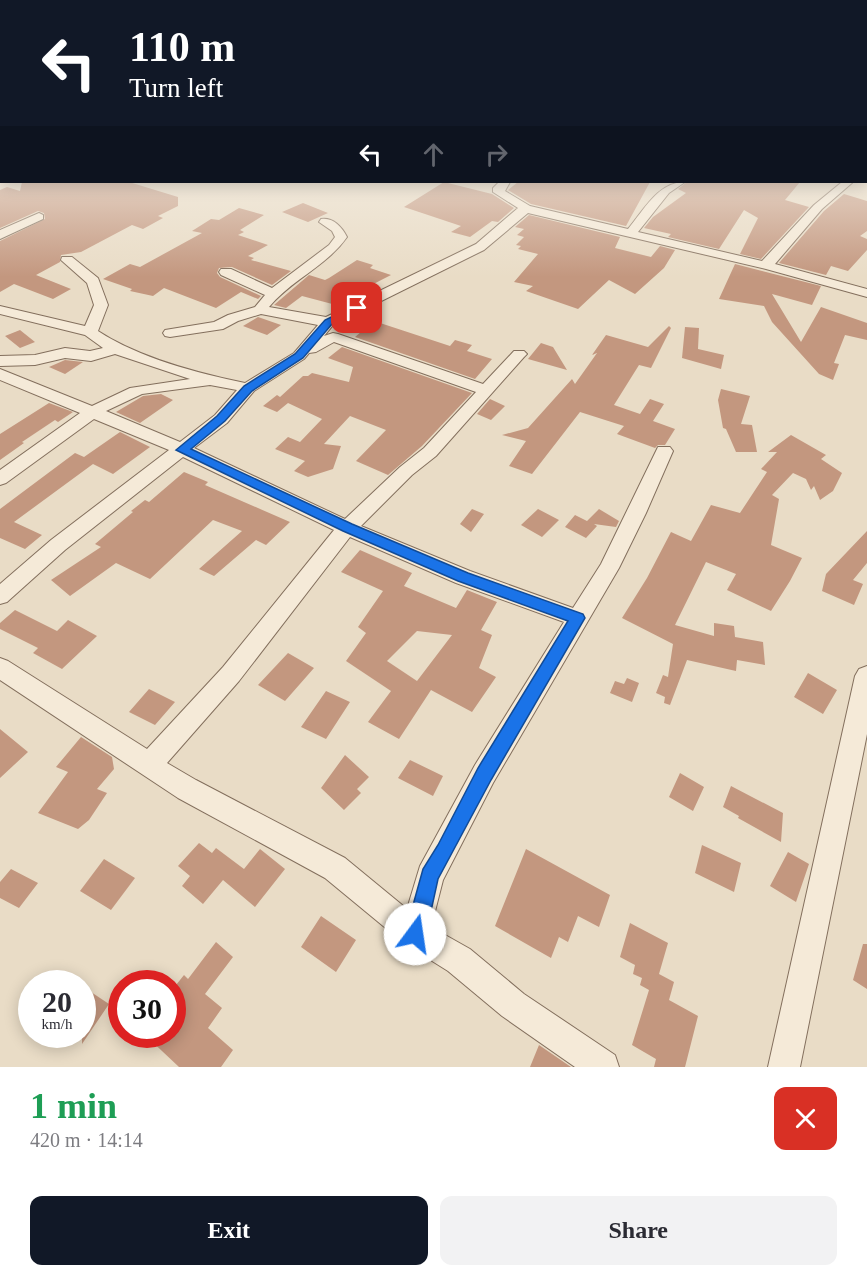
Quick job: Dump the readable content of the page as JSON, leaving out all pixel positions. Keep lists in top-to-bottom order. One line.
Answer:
{"page":{"turn":["110 m","Turn left"],"speed":"20 km/h","limit":"30","heading":["1 min","420 m · 14:14"],"buttons":["Exit","Share"]}}
